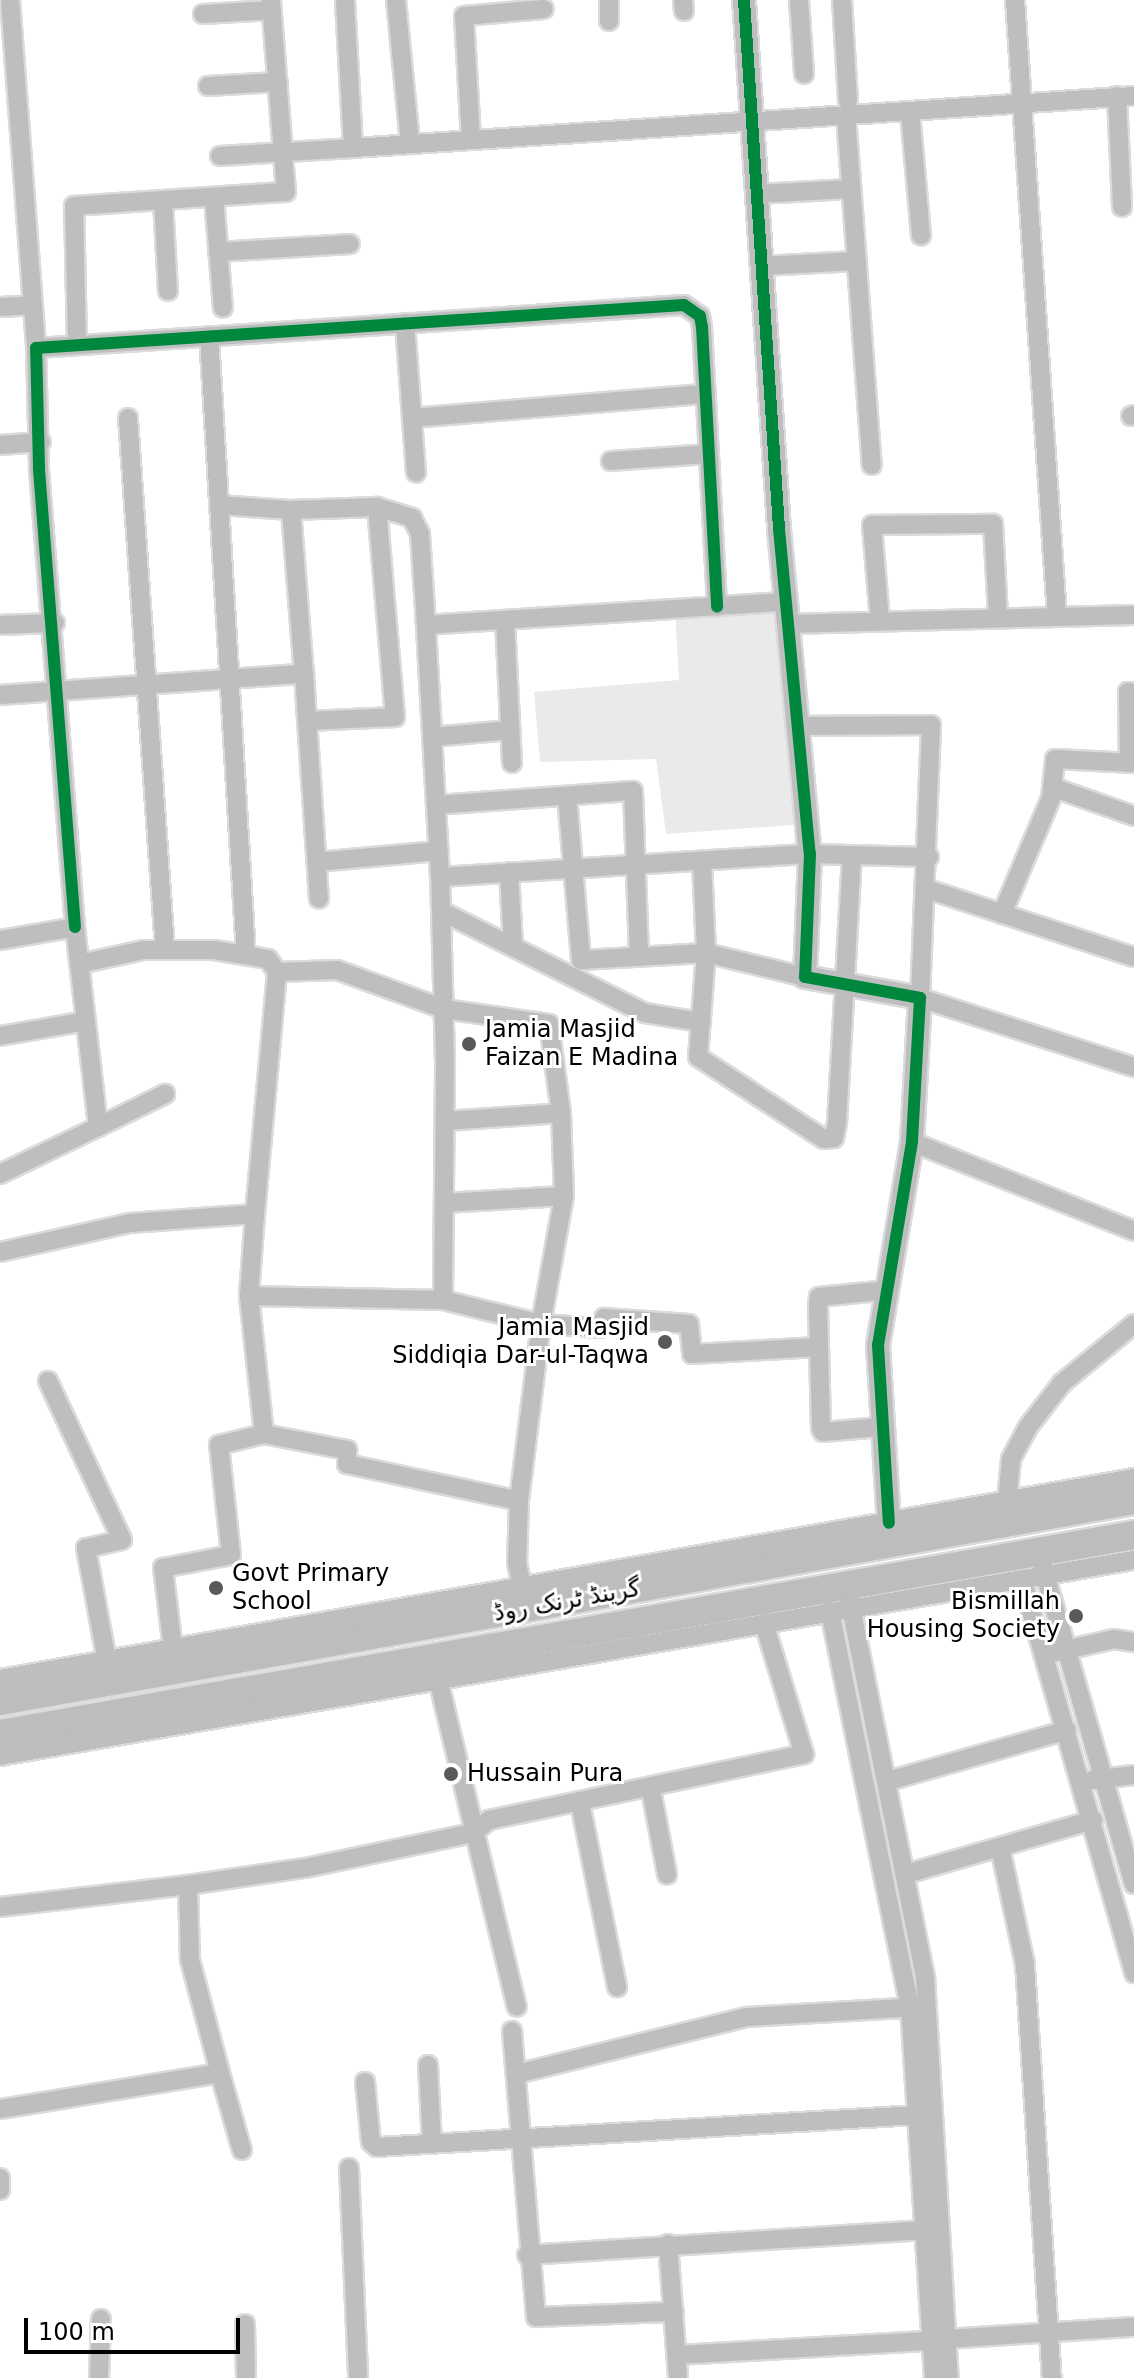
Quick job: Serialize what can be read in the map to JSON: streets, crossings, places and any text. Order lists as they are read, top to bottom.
{
  "streets": {
    "highway": ["گرینڈ ٹرنک روڈ"]
  },
  "places": [
    "Jamia Masjid Faizan E Madina",
    "Jamia Masjid Siddiqia Dar-ul-Taqwa",
    "Govt Primary School",
    "Bismillah Housing Society",
    "Hussain Pura"
  ],
  "scale_bar": "100 m"
}
